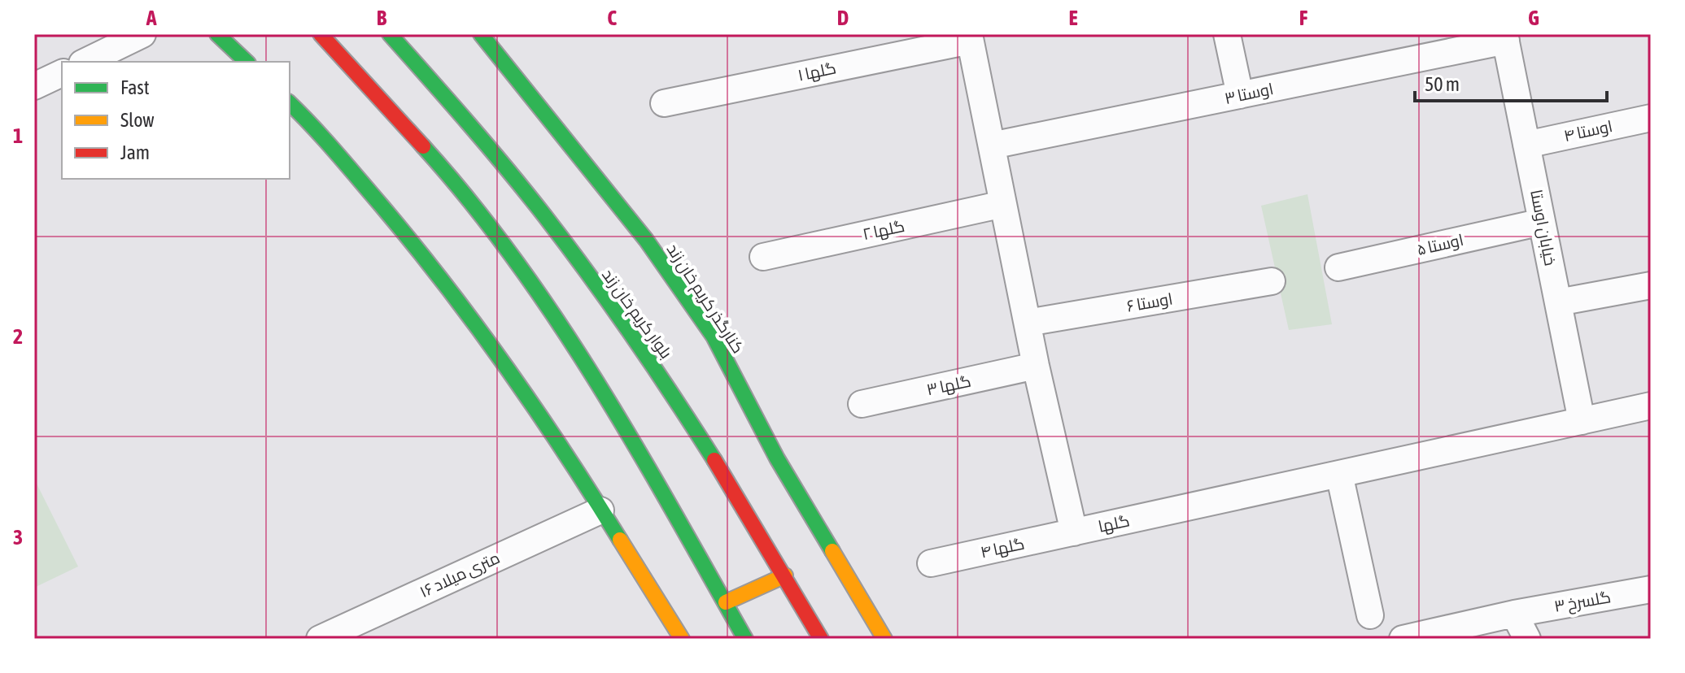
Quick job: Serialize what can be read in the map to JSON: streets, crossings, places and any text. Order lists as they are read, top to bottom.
{
  "streets": {
    "main road": ["کنارگذر کریم خان زند", "بلوار کریم خان زند"],
    "street": [
      "گلها ۱",
      "اوستا ۳",
      "اوستا ۴",
      "خیابان اوستا",
      "گلها ۲",
      "اوستا ۵",
      "اوستا ۶",
      "گلها ۳",
      "گلها",
      "گلها ۴",
      "۱۶ متری میلاد",
      "گلسرخ ۳"
    ]
  },
  "crossings": [
    ["اوستا ۳", "خیابان اوستا"],
    ["اوستا ۴", "خیابان اوستا"],
    ["خیابان اوستا", "اوستا ۵"],
    ["خیابان اوستا", "گلها"],
    ["گلها", "گلها ۴"]
  ],
  "legend": ["Fast", "Slow", "Jam"],
  "scale_bar": "50 m",
  "grid": {
    "columns": [
      "A",
      "B",
      "C",
      "D",
      "E",
      "F",
      "G"
    ],
    "rows": ["1", "2", "3"]
  }
}
